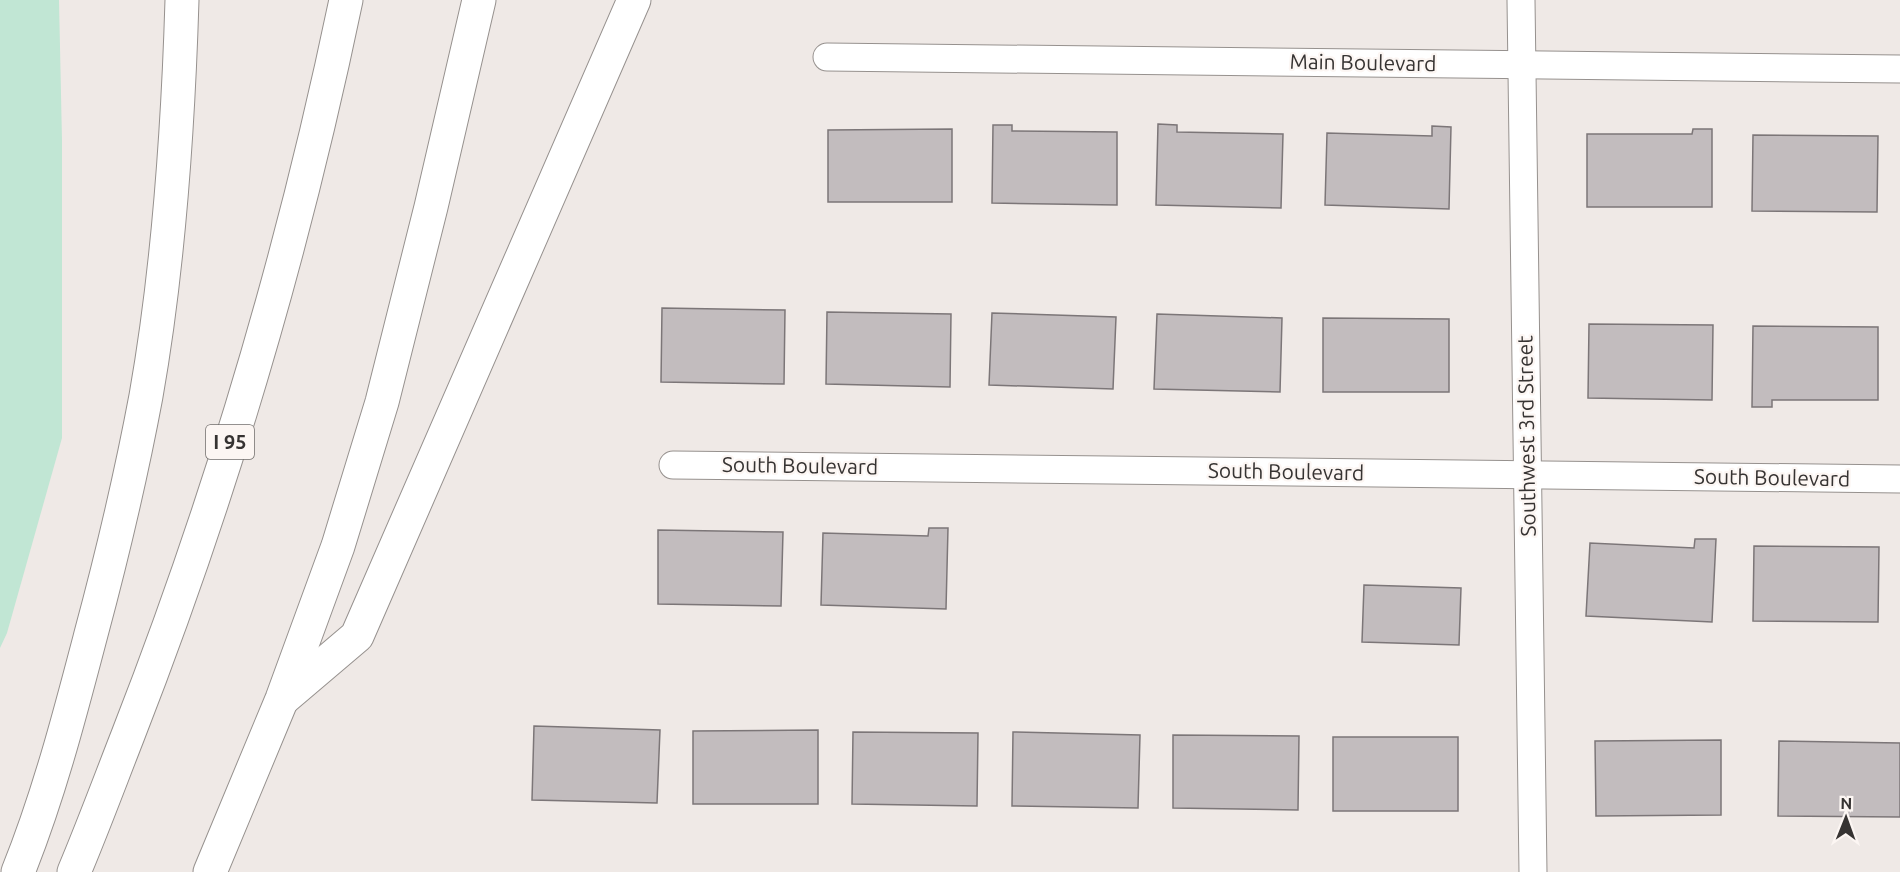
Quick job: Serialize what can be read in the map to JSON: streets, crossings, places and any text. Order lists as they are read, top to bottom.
{
  "streets": {
    "highway": ["I 95"],
    "street": ["Main Boulevard", "Southwest 3rd Street", "South Boulevard"]
  },
  "crossings": [
    ["Main Boulevard", "Southwest 3rd Street"],
    ["Southwest 3rd Street", "South Boulevard"]
  ],
  "north": "top"
}
